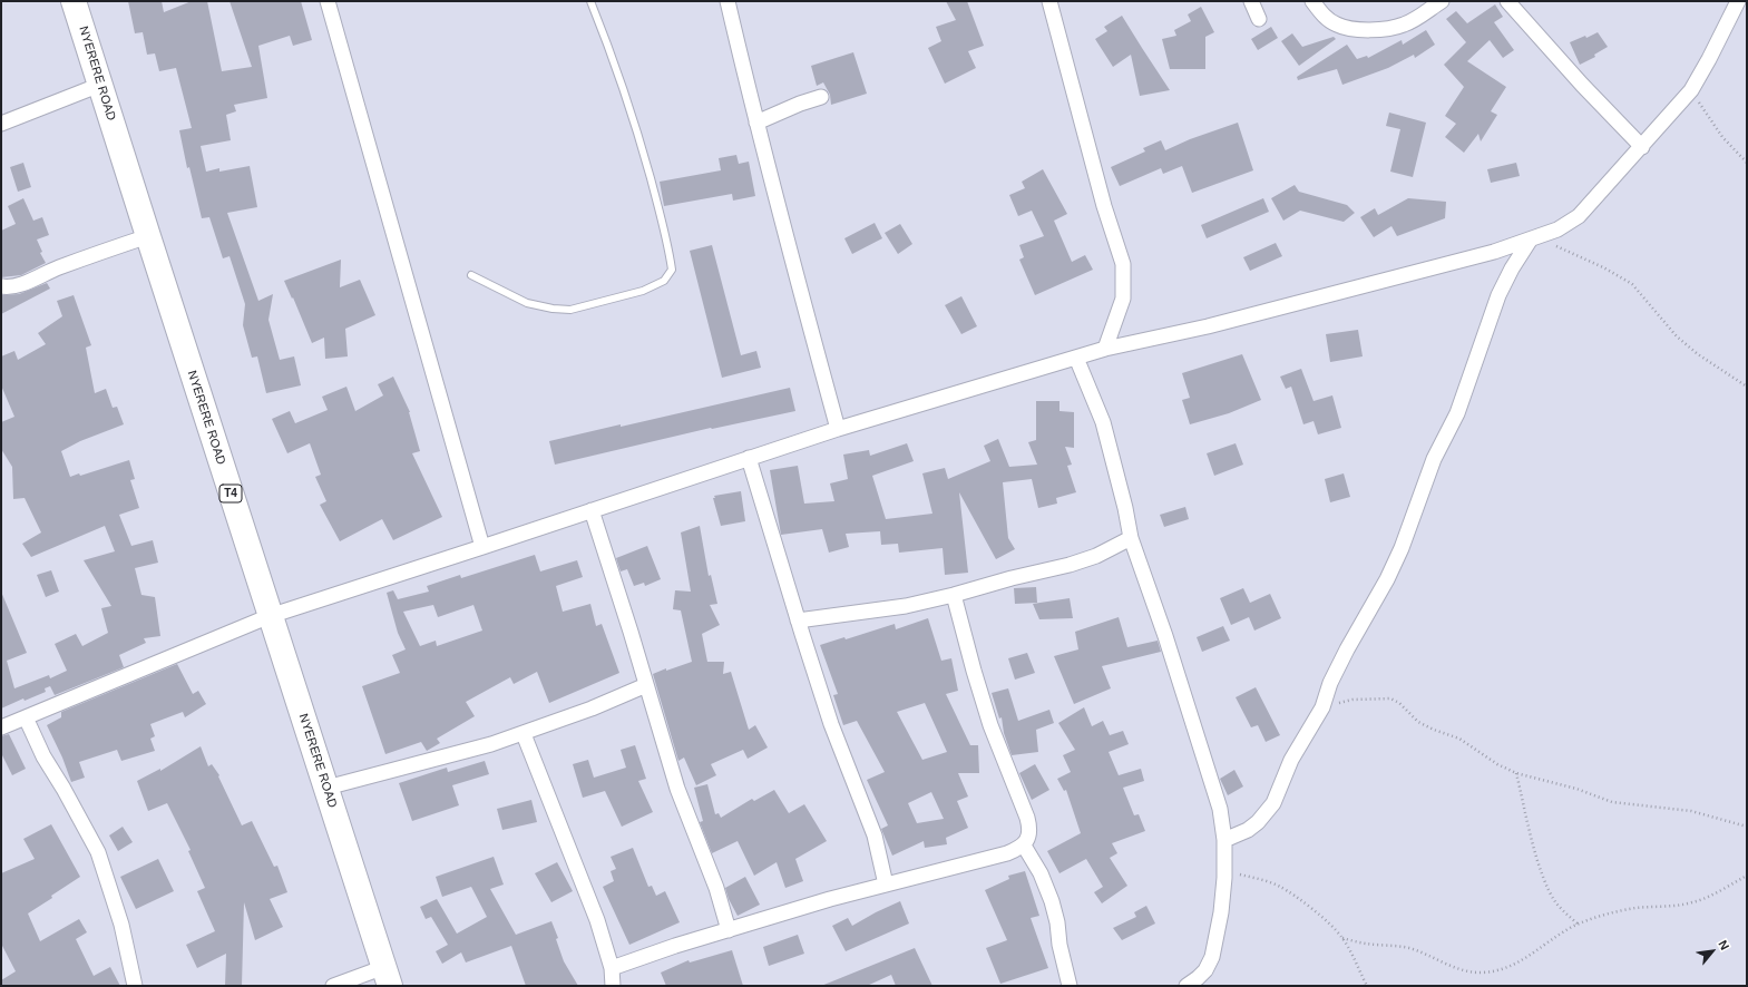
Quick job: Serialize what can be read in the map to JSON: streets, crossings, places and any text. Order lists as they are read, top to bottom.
{
  "streets": {
    "highway": ["NYERERE ROAD", "T4"]
  },
  "north": "top right"
}
